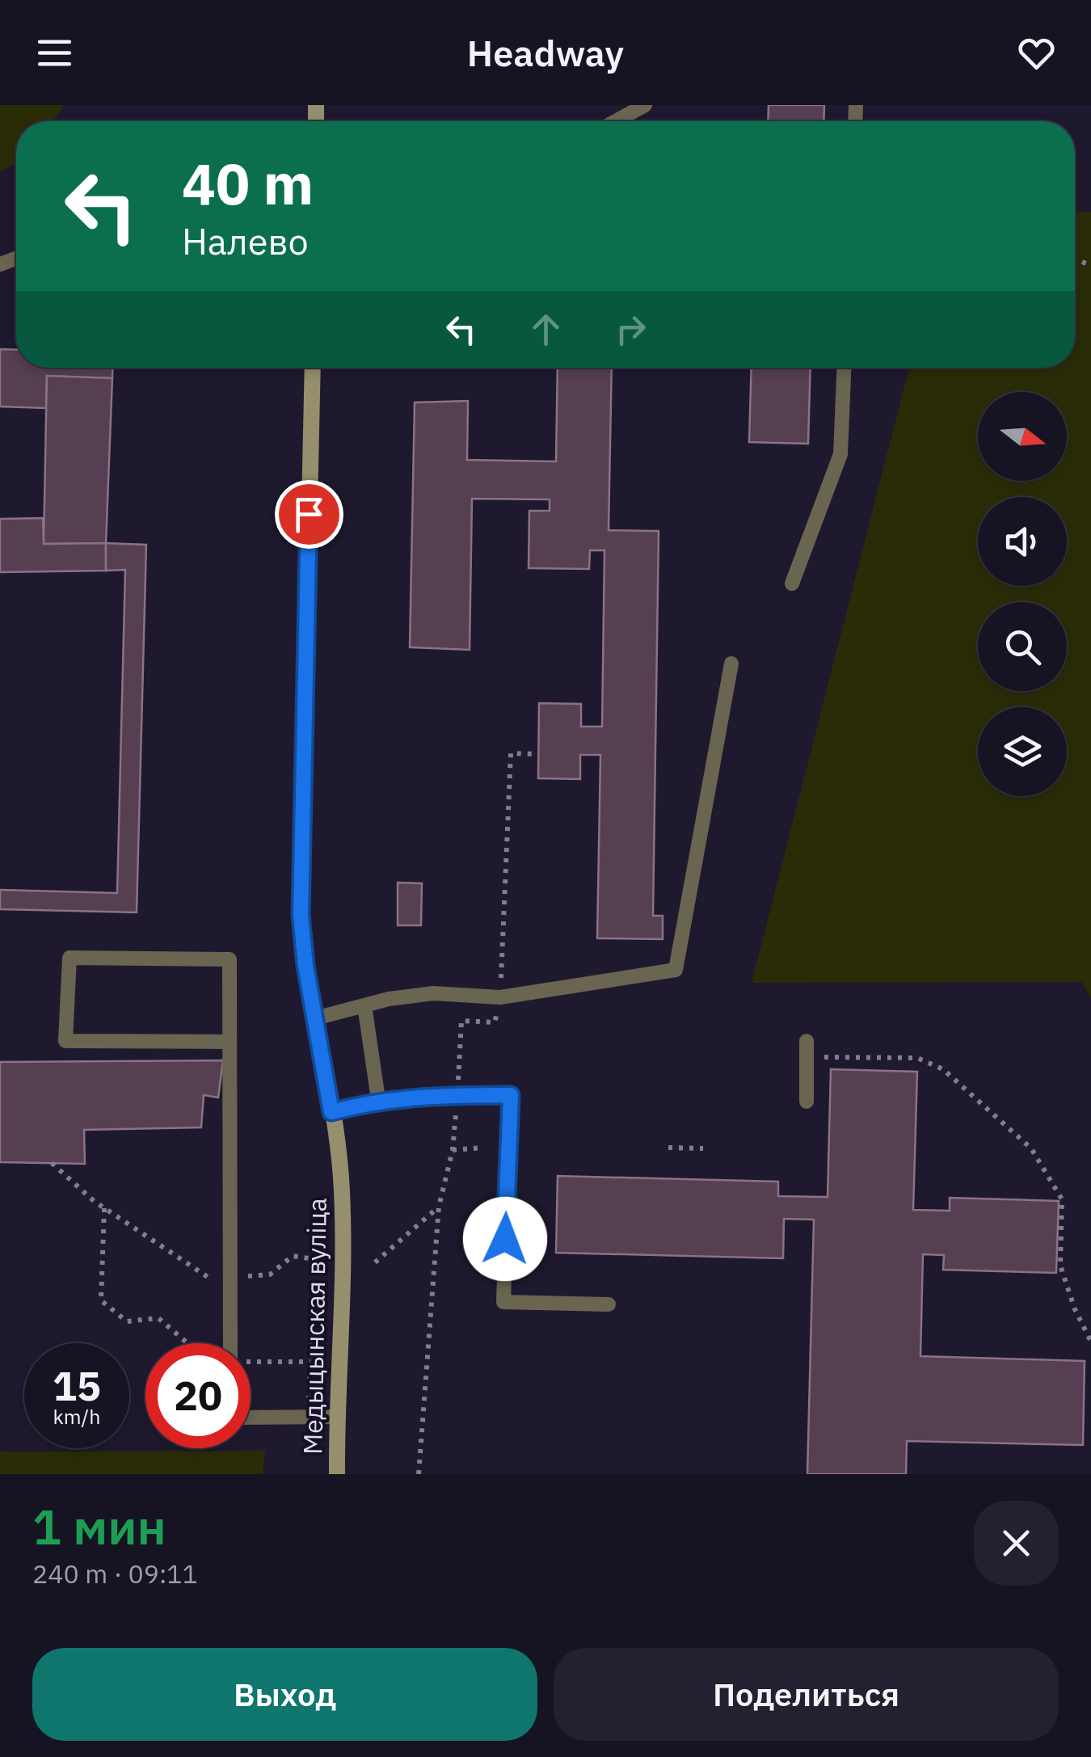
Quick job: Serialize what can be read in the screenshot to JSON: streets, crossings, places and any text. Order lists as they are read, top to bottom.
{
  "streets": {
    "street": ["Медыцынская вуліца"]
  },
  "north": "right",
  "page": {
    "header": "Headway",
    "turn": ["40 m", "Налево"],
    "speed": "15 km/h",
    "limit": "20",
    "heading": ["1 мин", "240 m · 09:11"],
    "buttons": ["Выход", "Поделиться"]
  }
}
